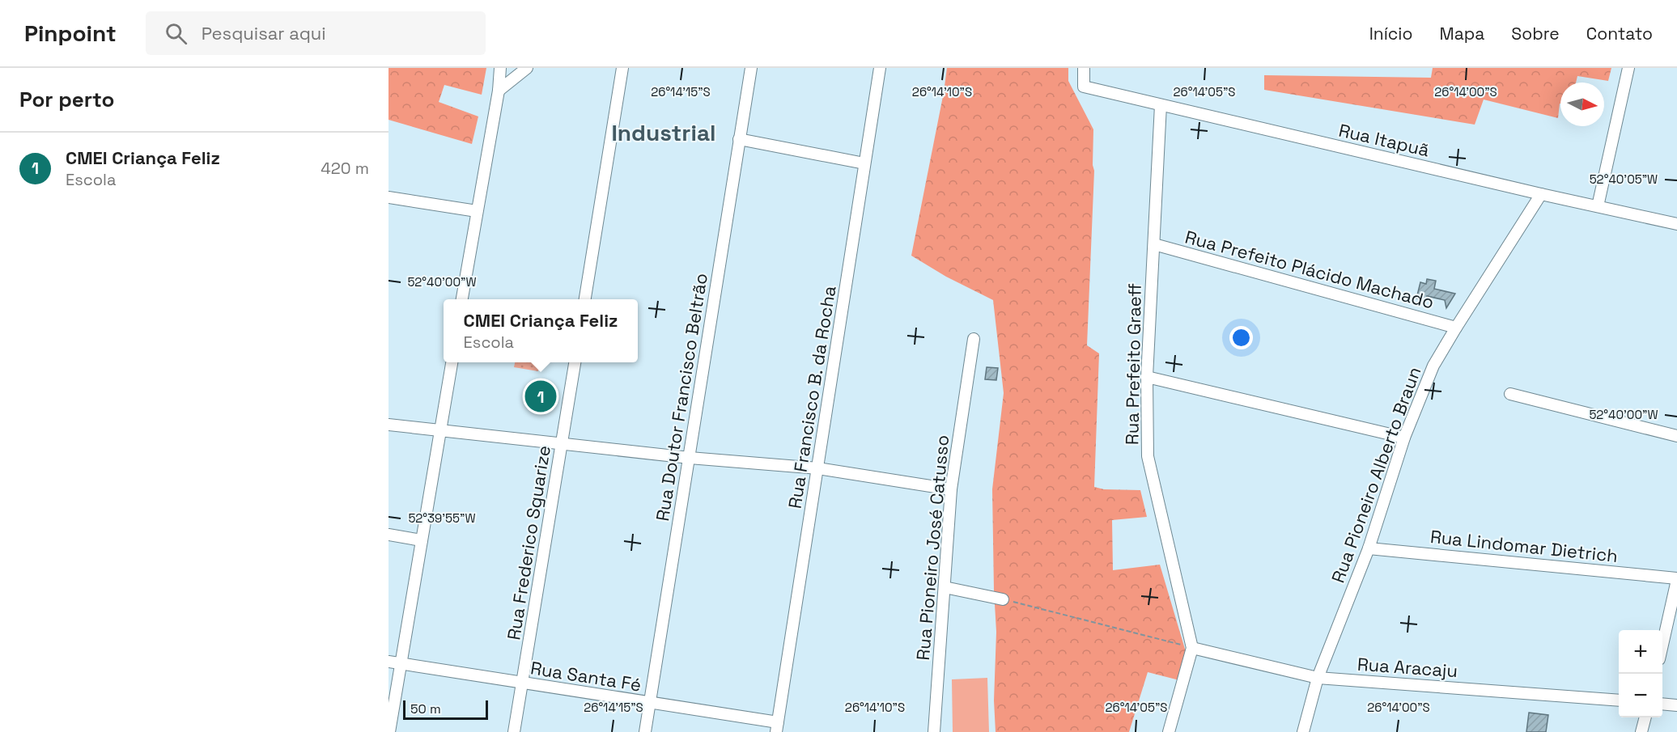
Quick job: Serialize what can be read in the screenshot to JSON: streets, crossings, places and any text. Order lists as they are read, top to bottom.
{
  "streets": {
    "street": [
      "Rua Itapuã",
      "Rua Prefeito Plácido Machado",
      "Rua Prefeito Graeff",
      "Rua Doutor Francisco Beltrão",
      "Rua Francisco B. da Rocha",
      "Rua Pioneiro Alberto Braun",
      "Rua Frederico Sguarize",
      "Rua Lindomar Dietrich",
      "Rua Pioneiro José Catusso",
      "Rua Aracaju",
      "Rua Santa Fé"
    ]
  },
  "crossings": [
    ["Rua Itapuã", "Rua Prefeito Graeff"],
    ["Rua Itapuã", "Rua Pioneiro Alberto Braun"],
    ["Rua Prefeito Plácido Machado", "Rua Prefeito Graeff"],
    ["Rua Prefeito Plácido Machado", "Rua Pioneiro Alberto Braun"],
    ["Rua Prefeito Graeff", "Rua Aracaju"],
    ["Rua Doutor Francisco Beltrão", "Rua Santa Fé"],
    ["Rua Francisco B. da Rocha", "Rua Santa Fé"],
    ["Rua Pioneiro Alberto Braun", "Rua Lindomar Dietrich"],
    ["Rua Pioneiro Alberto Braun", "Rua Aracaju"],
    ["Rua Frederico Sguarize", "Rua Santa Fé"]
  ],
  "districts": ["Industrial"],
  "scale_bar": "50 m",
  "north": "right",
  "page": {
    "header": "Pinpoint",
    "search": "Pesquisar aqui",
    "nav": [
      "Início",
      "Mapa",
      "Sobre",
      "Contato"
    ],
    "heading": "Por perto",
    "list": [
      {
        "mark": "1",
        "name": "CMEI Criança Feliz",
        "note": "Escola",
        "value": "420 m"
      }
    ],
    "popup": ["CMEI Criança Feliz", "Escola"],
    "pins": "1",
    "map_buttons": ["+", "−"],
    "scale": "50 m"
  },
  "coordinates": [
    "26°14'15\"S",
    "26°14'10\"S",
    "26°14'05\"S",
    "26°14'00\"S",
    "52°40'05\"W",
    "52°40'00\"W",
    "52°39'55\"W"
  ]
}
